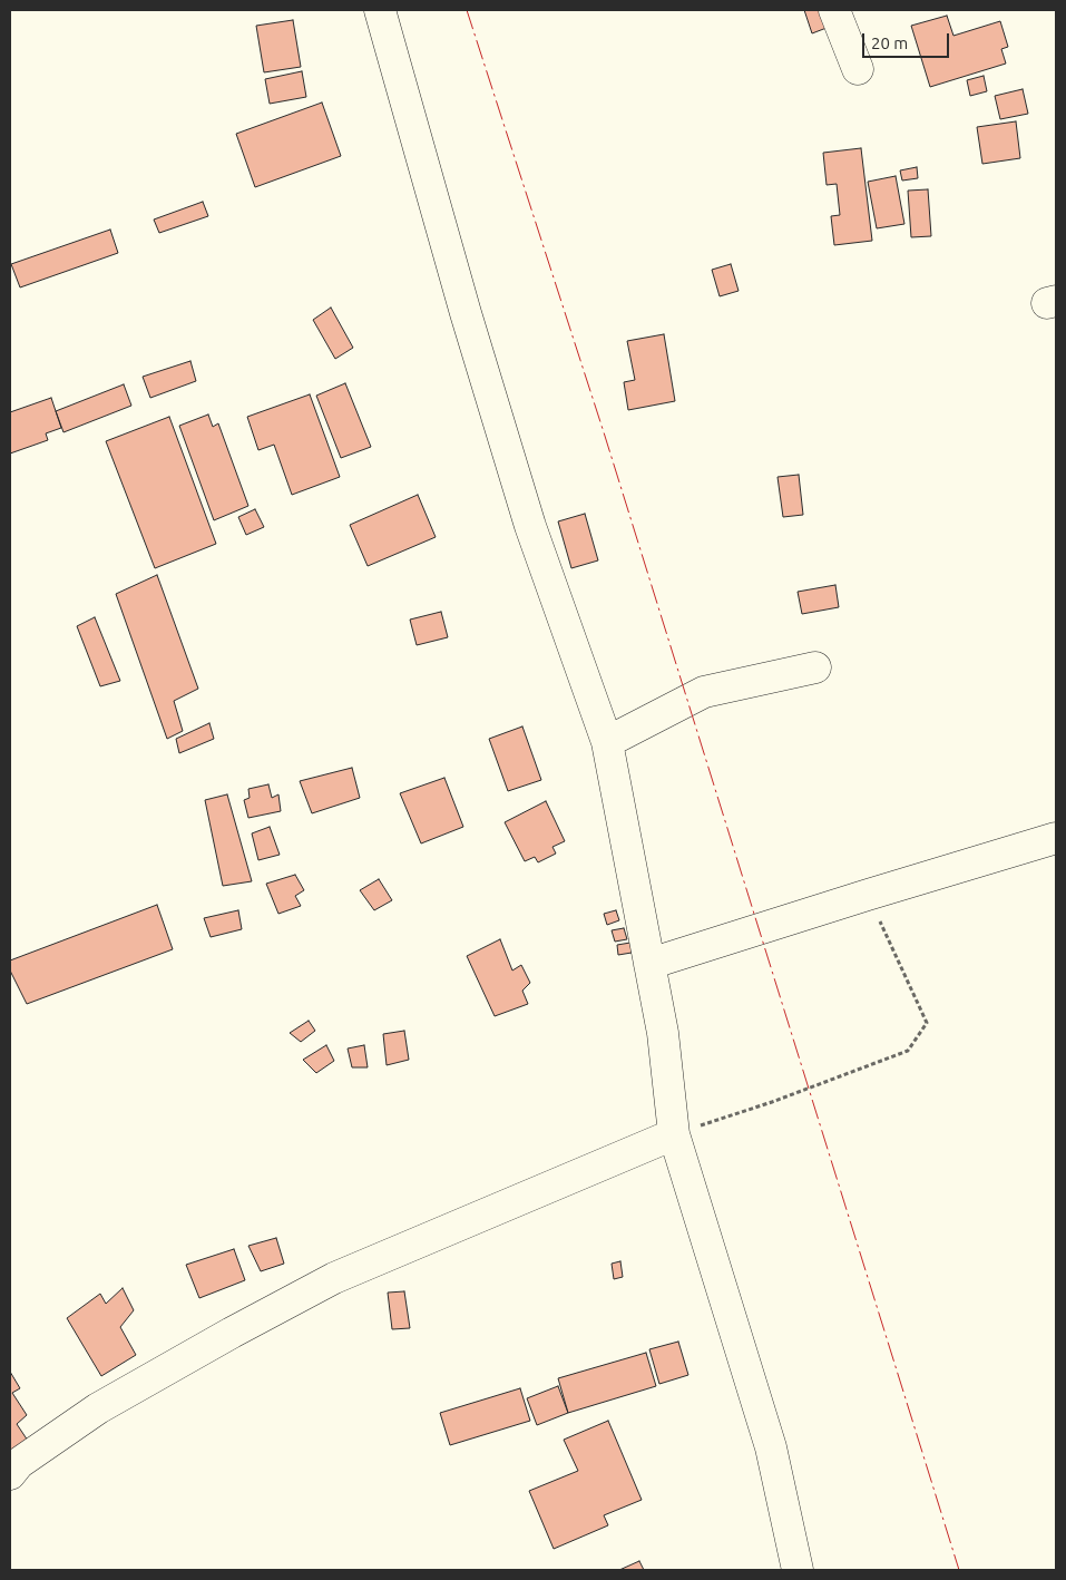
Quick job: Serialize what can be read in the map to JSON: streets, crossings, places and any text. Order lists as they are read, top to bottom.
{
  "scale_bar": "20 m"
}
